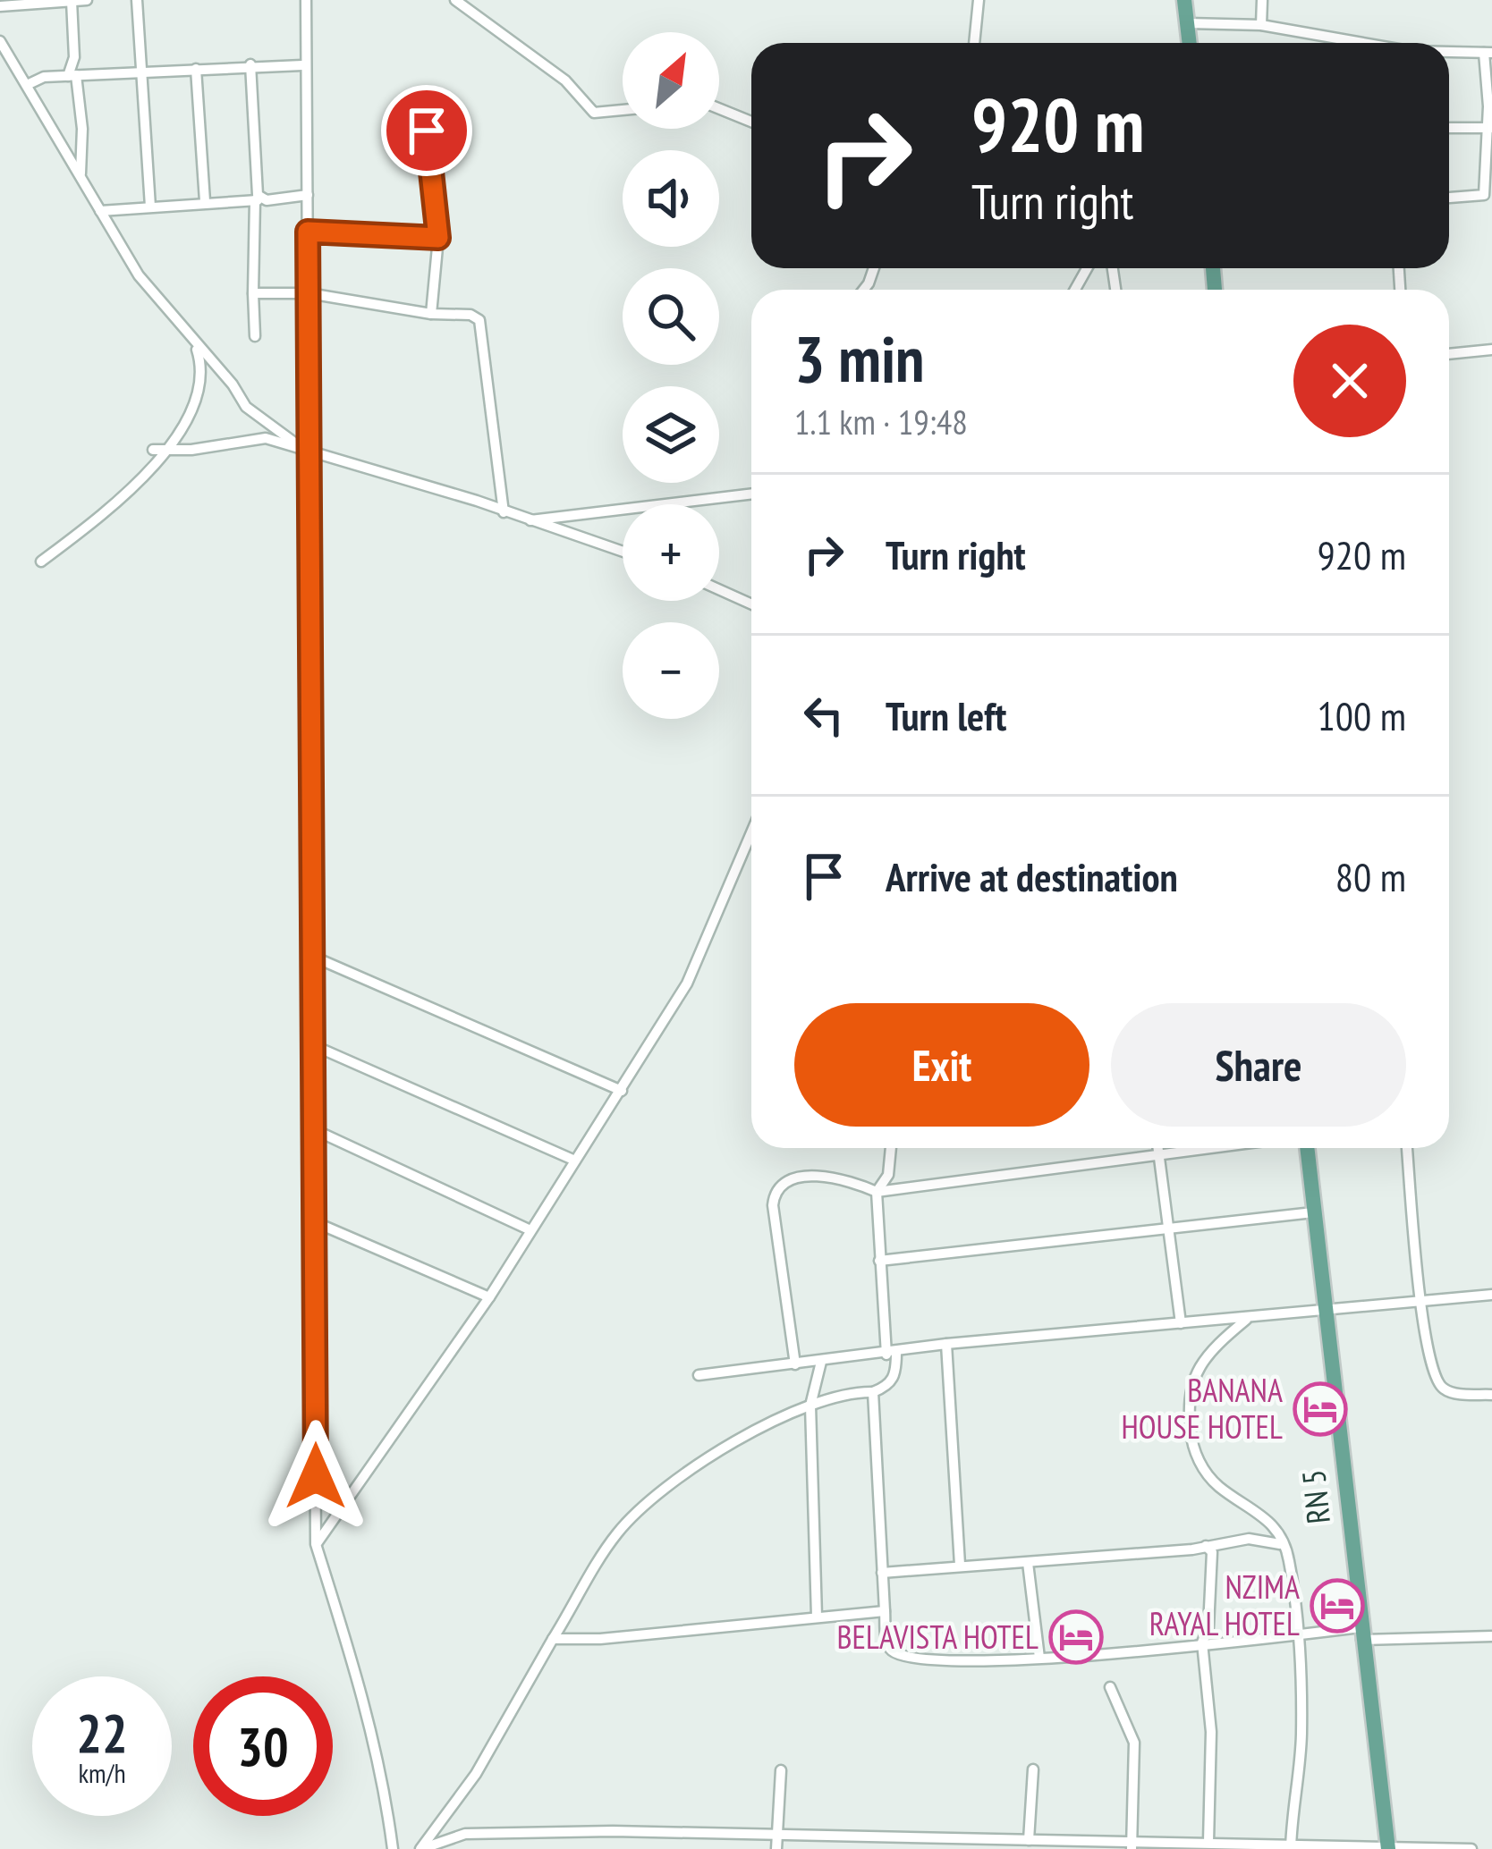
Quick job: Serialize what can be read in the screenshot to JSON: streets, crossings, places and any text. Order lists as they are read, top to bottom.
{
  "streets": {
    "main road": ["RN 5"]
  },
  "places": {
    "hotel": ["BANANA HOUSE HOTEL", "NZIMA RAYAL HOTEL", "BELAVISTA HOTEL"]
  },
  "north": "top right",
  "page": {
    "map_buttons": ["+", "−"],
    "turn": ["920 m", "Turn right"],
    "heading": ["3 min", "1.1 km · 19:48"],
    "list": [
      {
        "name": "Turn right",
        "value": "920 m"
      },
      {
        "name": "Turn left",
        "value": "100 m"
      },
      {
        "name": "Arrive at destination",
        "value": "80 m"
      }
    ],
    "buttons": ["Exit", "Share"],
    "speed": "22 km/h",
    "limit": "30"
  }
}
